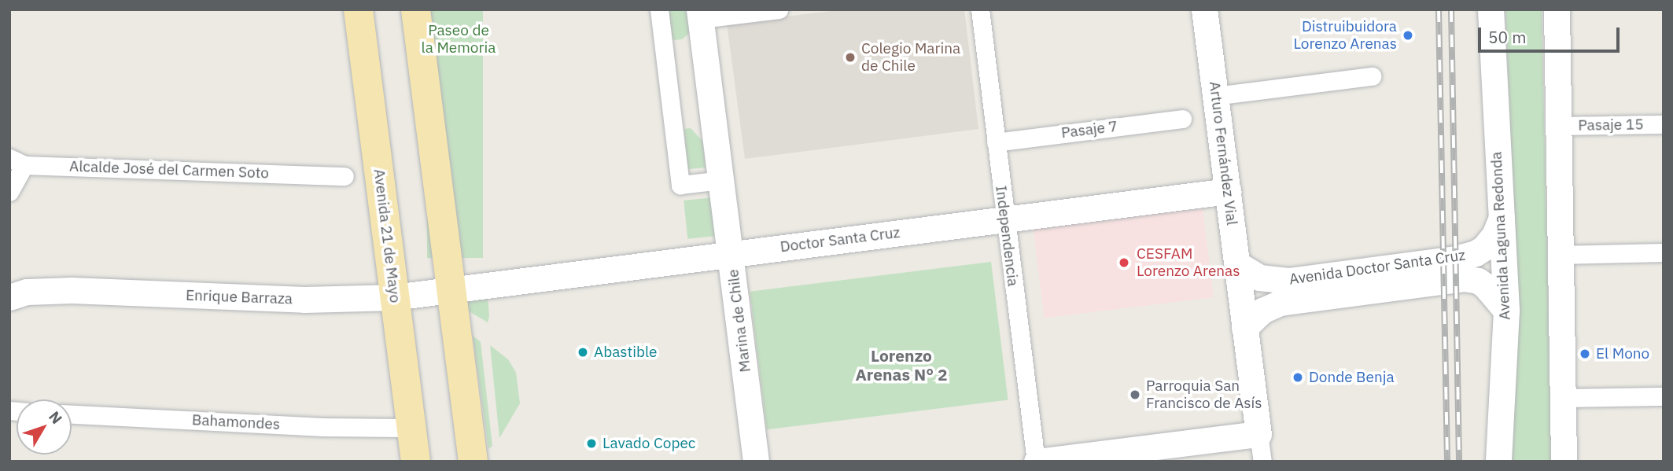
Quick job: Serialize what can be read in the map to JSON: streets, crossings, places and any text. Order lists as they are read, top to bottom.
{
  "streets": {
    "main road": ["Avenida 21 de Mayo"],
    "street": [
      "Pasaje 15",
      "Pasaje 7",
      "Arturo Fernández Vial",
      "Alcalde José del Carmen Soto",
      "Independencia",
      "Avenida Laguna Redonda",
      "Doctor Santa Cruz",
      "Avenida Doctor Santa Cruz",
      "Enrique Barraza",
      "Marina de Chile",
      "Bahamondes"
    ]
  },
  "crossings": [
    ["Pasaje 7", "Independencia"],
    ["Arturo Fernández Vial", "Doctor Santa Cruz"],
    ["Arturo Fernández Vial", "Avenida Doctor Santa Cruz"],
    ["Avenida 21 de Mayo", "Enrique Barraza"],
    ["Avenida 21 de Mayo", "Bahamondes"],
    ["Independencia", "Doctor Santa Cruz"],
    ["Avenida Laguna Redonda", "Avenida Doctor Santa Cruz"],
    ["Doctor Santa Cruz", "Enrique Barraza"],
    ["Doctor Santa Cruz", "Marina de Chile"]
  ],
  "districts": ["Lorenzo Arenas N° 2"],
  "parks": ["Paseo de la Memoria"],
  "places": [
    "Distruibuidora Lorenzo Arenas",
    "Colegio Marina de Chile",
    "CESFAM Lorenzo Arenas",
    "Abastible",
    "El Mono",
    "Donde Benja",
    "Parroquia San Francisco de Asís",
    "Lavado Copec"
  ],
  "scale_bar": "50 m",
  "north": "top right"
}
